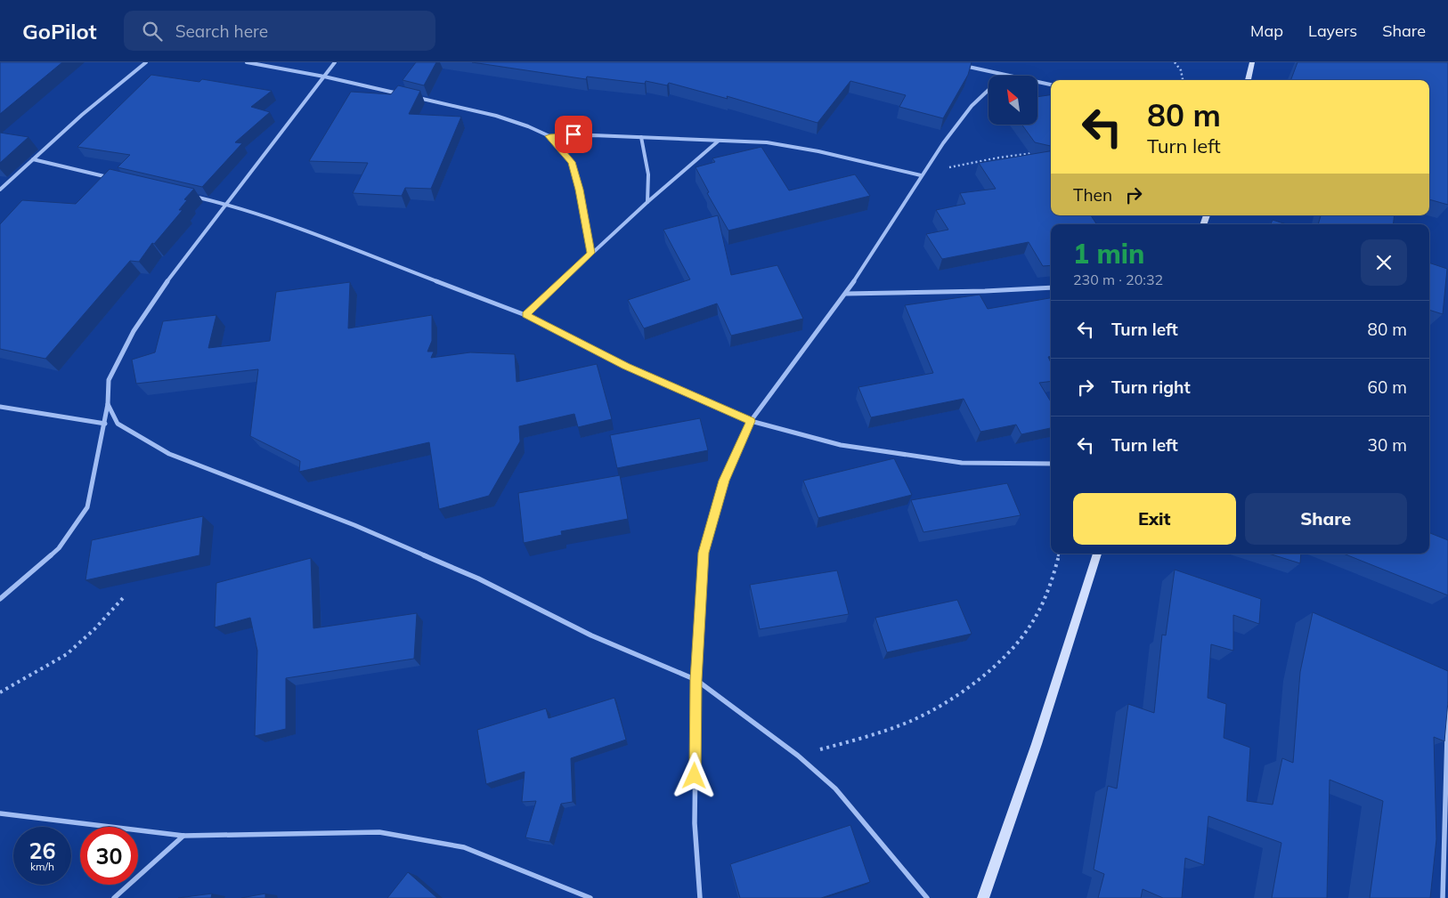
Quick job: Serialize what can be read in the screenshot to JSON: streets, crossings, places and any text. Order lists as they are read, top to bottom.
{
  "north": "top left",
  "page": {
    "header": "GoPilot",
    "search": "Search here",
    "nav": ["Map", "Layers", "Share"],
    "turn": ["80 m", "Turn left"],
    "then": "Then",
    "heading": ["1 min", "230 m · 20:32"],
    "list": [
      {
        "name": "Turn left",
        "value": "80 m"
      },
      {
        "name": "Turn right",
        "value": "60 m"
      },
      {
        "name": "Turn left",
        "value": "30 m"
      }
    ],
    "buttons": ["Exit", "Share"],
    "speed": "26 km/h",
    "limit": "30"
  }
}
